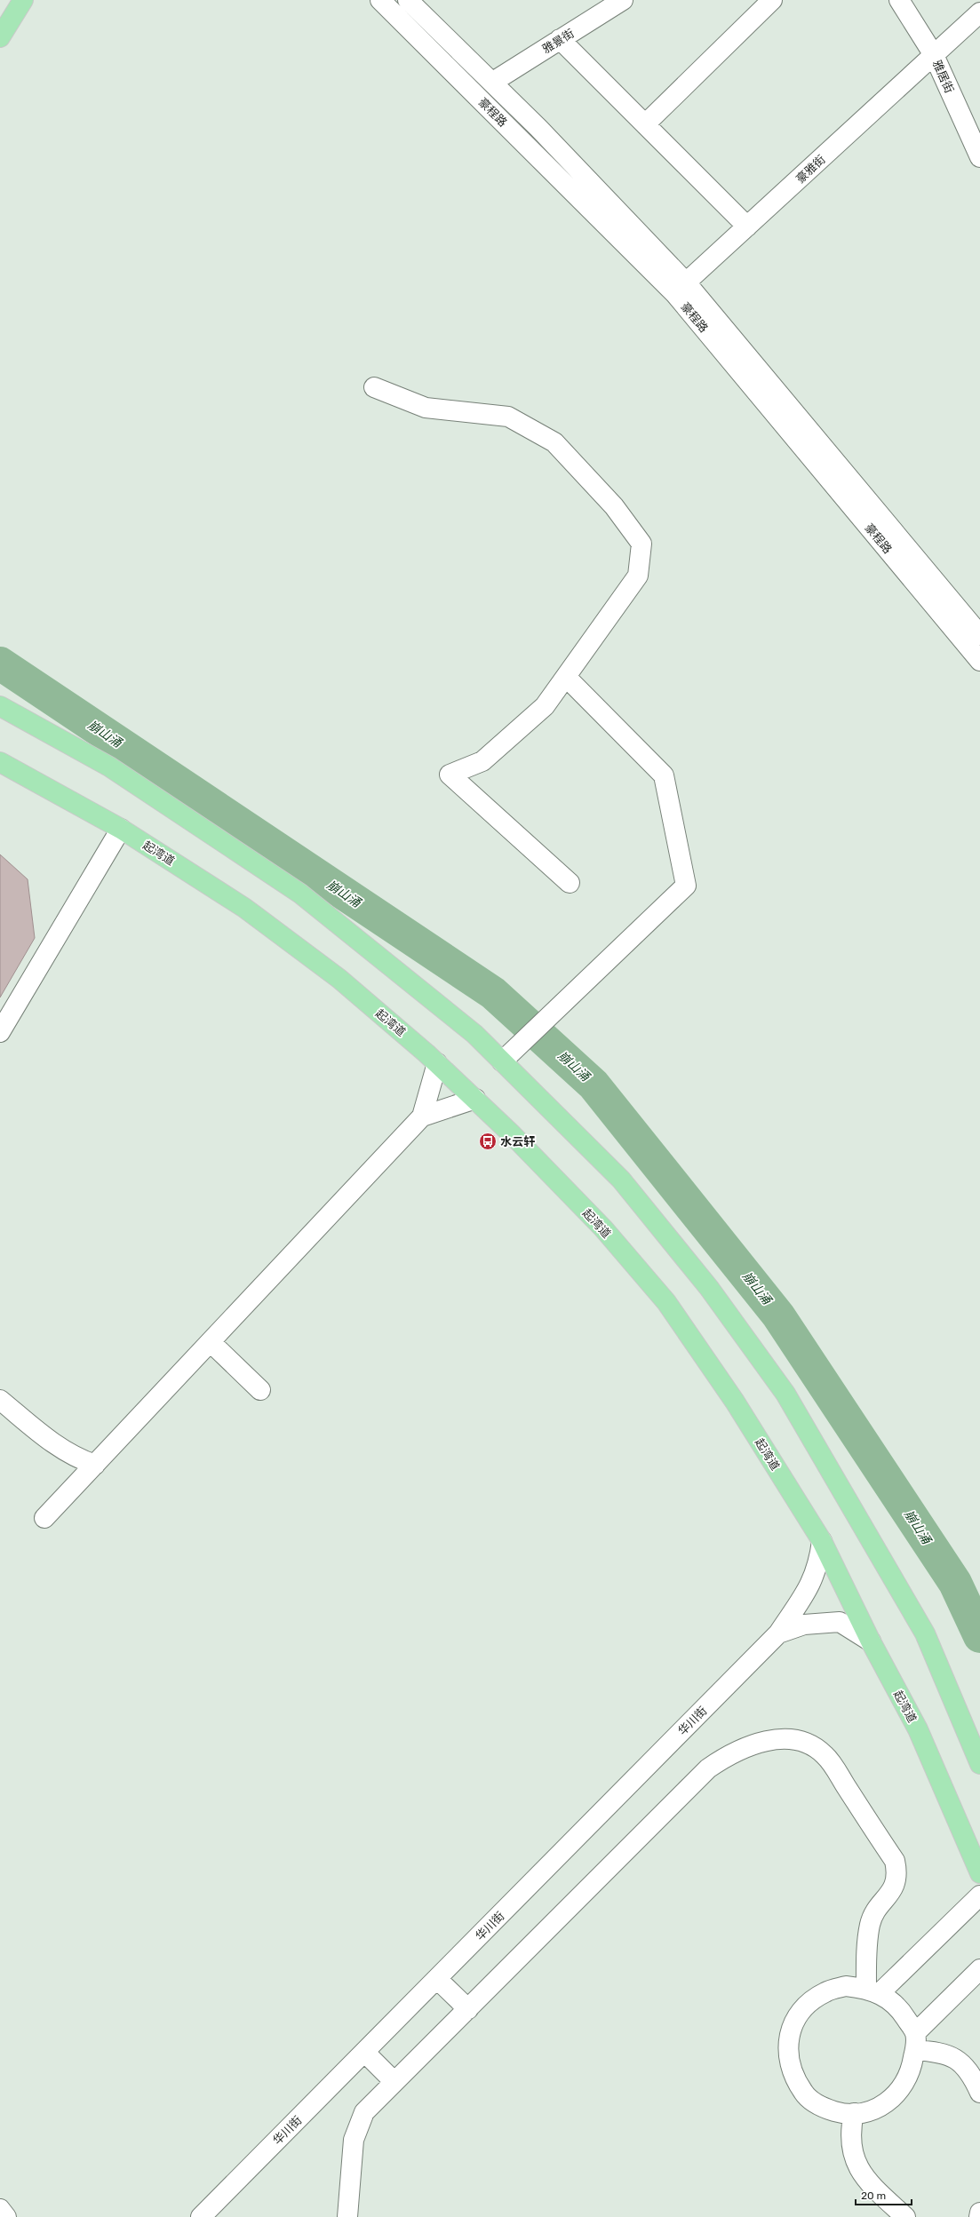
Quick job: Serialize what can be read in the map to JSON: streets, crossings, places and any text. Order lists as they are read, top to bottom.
{
  "streets": {
    "main road": ["起湾道"],
    "street": [
      "雅景街",
      "雅居街",
      "豪程路",
      "豪雅街",
      "华川街"
    ]
  },
  "crossings": [
    ["雅景街", "豪程路"],
    ["雅居街", "豪雅街"],
    ["豪程路", "豪雅街"],
    ["起湾道", "华川街"]
  ],
  "water": ["崩山涌"],
  "places": {
    "bus stop": ["水云轩"]
  },
  "scale_bar": "20 m"
}
